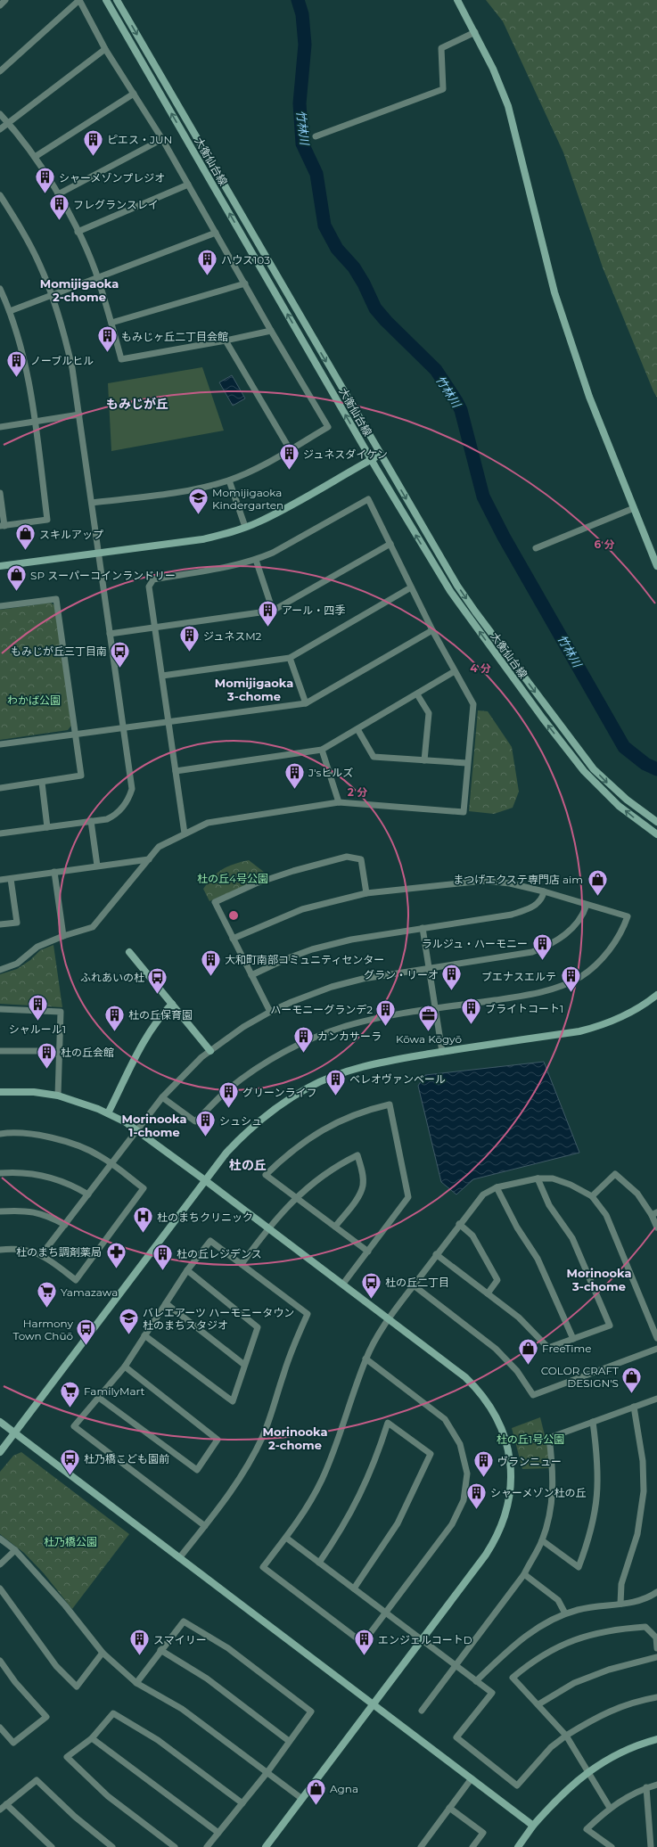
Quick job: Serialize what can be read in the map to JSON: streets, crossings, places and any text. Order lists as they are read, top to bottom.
{
  "streets": {
    "street": ["大衡仙台線"]
  },
  "districts": [
    "Momijigaoka 2-chome",
    "もみじが丘",
    "Momijigaoka 3-chome",
    "Morinooka 1-chome",
    "杜の丘",
    "Morinooka 3-chome",
    "Morinooka 2-chome"
  ],
  "water": ["竹林川"],
  "parks": [
    "わかば公園",
    "杜の丘4号公園",
    "杜の丘1号公園",
    "杜乃橋公園"
  ],
  "places": {
    "building": [
      "ピエス・JUN",
      "シャーメゾンプレジオ",
      "フレグランスレイ",
      "ハウス103",
      "もみじヶ丘二丁目会館",
      "ノーブルヒル",
      "ジュネスダイケン",
      "アール・四季",
      "ジュネスM2",
      "J'sヒルズ",
      "ラルジュ・ハーモニー",
      "大和町南部コミュニティセンター",
      "グラン・リーオ",
      "ブエナスエルテ",
      "シャルール1",
      "ブライトコート1",
      "ハーモニーグランデ2",
      "杜の丘保育園",
      "カンカサーラ",
      "杜の丘会館",
      "ベレオヴァンベール",
      "グリーンライフ",
      "シュシュ",
      "杜の丘レジデンス",
      "ヴランニュー",
      "シャーメゾン杜の丘",
      "スマイリー",
      "エンジェルコートD"
    ],
    "school or university": ["Momijigaoka Kindergarten", "バレエアーツ ハーモニータウン 杜のまちスタジオ"],
    "shop": [
      "スキルアップ",
      "SP スーパーコインランドリー",
      "まつげエクステ専門店 aim",
      "FreeTime",
      "COLOR CRAFT DESIGN'S",
      "Agna"
    ],
    "bus stop": [
      "もみじが丘三丁目南",
      "ふれあいの杜",
      "杜の丘二丁目",
      "Harmony Town Chūō",
      "杜乃橋こども園前"
    ],
    "office": ["Kōwa Kōgyō"],
    "hospital": ["杜のまちクリニック"],
    "pharmacy": ["杜のまち調剤薬局"],
    "supermarket": ["Yamazawa", "FamilyMart"]
  },
  "rings": ["6 分", "4 分", "2 分"]
}
